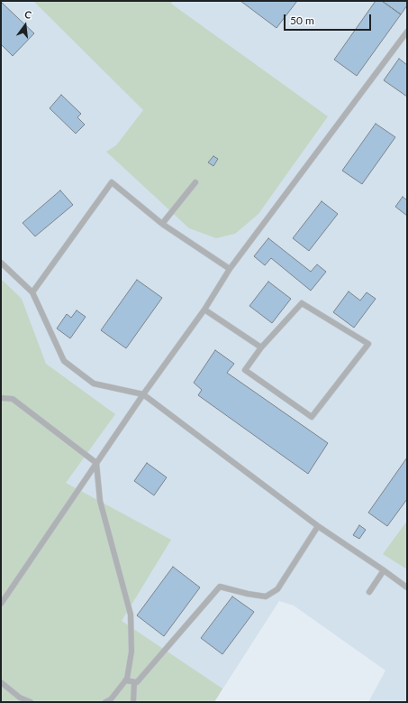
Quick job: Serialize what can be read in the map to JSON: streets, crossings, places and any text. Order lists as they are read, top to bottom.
{
  "scale_bar": "50 m",
  "north": "top"
}
